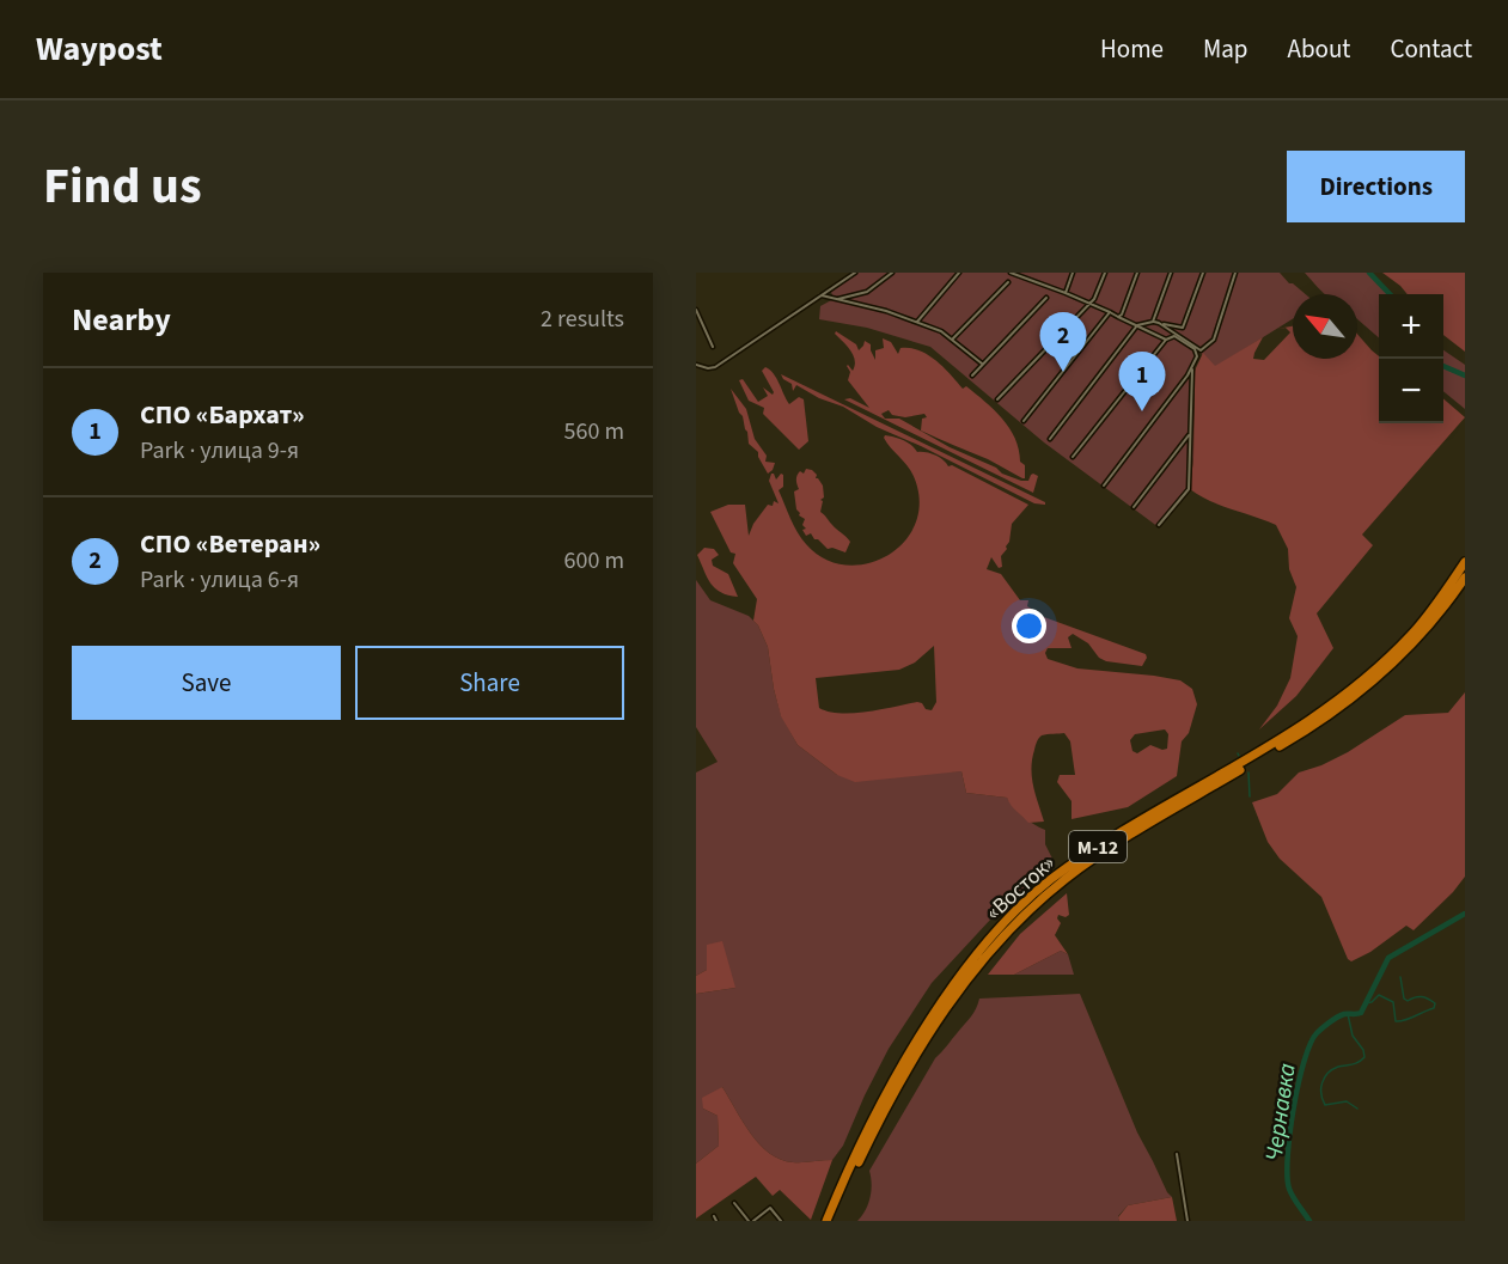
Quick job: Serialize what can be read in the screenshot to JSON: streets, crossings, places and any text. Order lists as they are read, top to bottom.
{
  "streets": {
    "highway": ["М-12", "«Восток»"]
  },
  "water": ["Чернавка"],
  "north": "top left",
  "page": {
    "header": "Waypost",
    "nav": [
      "Home",
      "Map",
      "About",
      "Contact"
    ],
    "title": "Find us",
    "buttons": [
      "Directions",
      ["Save", "Share"]
    ],
    "heading": ["Nearby", "2 results"],
    "map_buttons": ["+", "−"],
    "pins": ["2", "1"],
    "list": [
      {
        "mark": "1",
        "name": "СПО «Бархат»",
        "note": "Park · улица 9-я",
        "value": "560 m"
      },
      {
        "mark": "2",
        "name": "СПО «Ветеран»",
        "note": "Park · улица 6-я",
        "value": "600 m"
      }
    ]
  }
}
